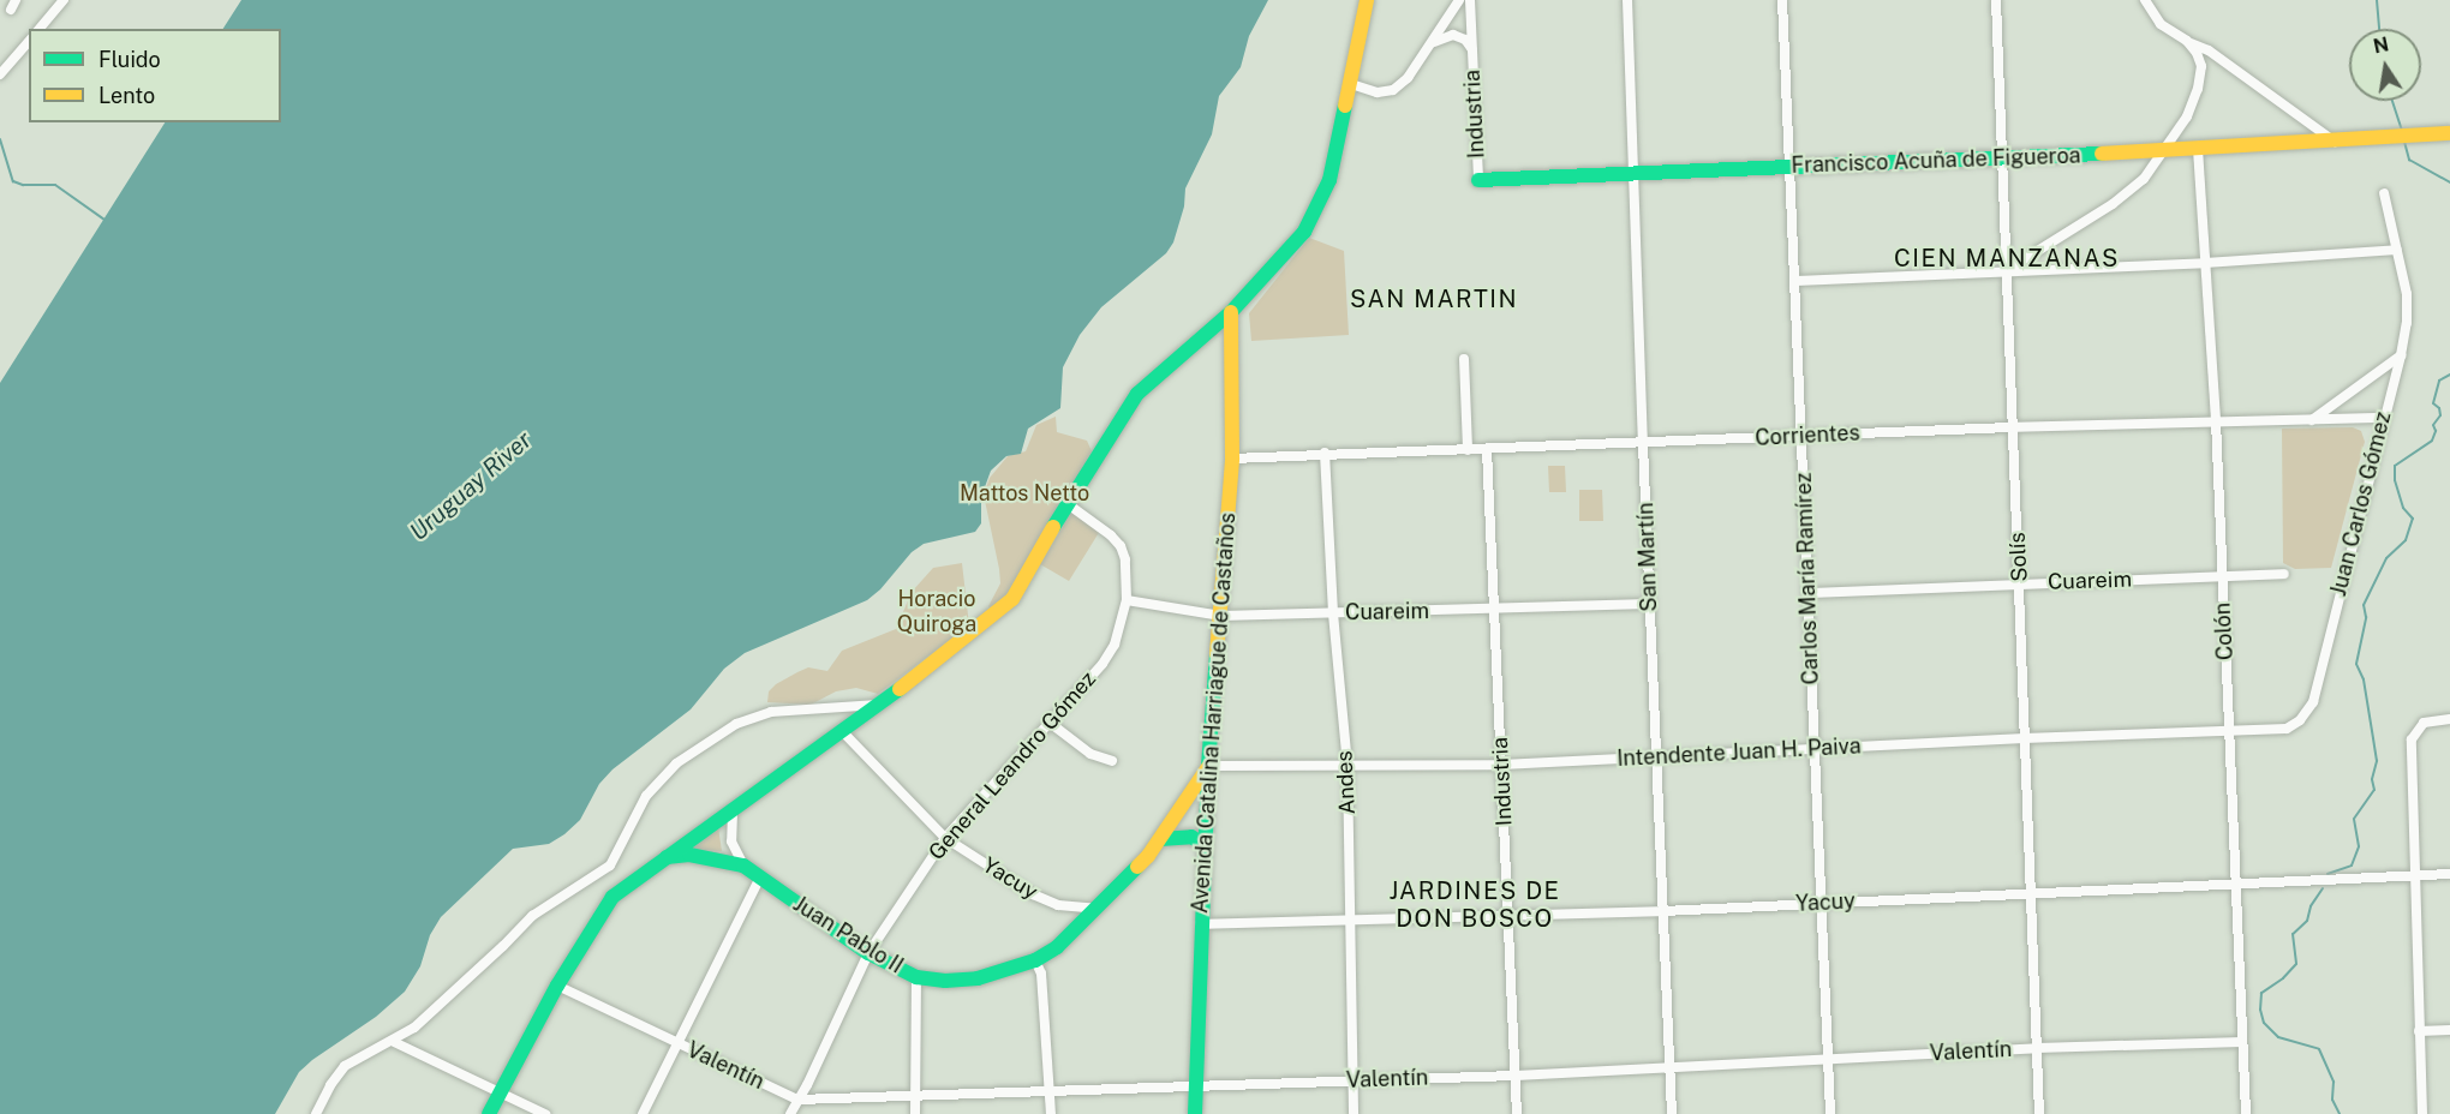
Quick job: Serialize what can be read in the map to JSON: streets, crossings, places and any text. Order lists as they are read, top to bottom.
{
  "streets": {
    "street": [
      "Industria",
      "Francisco Acuña de Figueroa",
      "Corrientes",
      "Juan Carlos Gómez",
      "San Martín",
      "Solís",
      "Carlos María Ramírez",
      "Cuareim",
      "Colón",
      "Avenida Catalina Harriague de Castaños",
      "Intendente Juan H. Paiva",
      "General Leandro Gómez",
      "Andes",
      "Yacuy",
      "Juan Pablo II",
      "Valentín"
    ]
  },
  "crossings": [
    ["Industria", "Francisco Acuña de Figueroa"],
    ["Industria", "Corrientes"],
    ["Industria", "Cuareim"],
    ["Industria", "Intendente Juan H. Paiva"],
    ["Industria", "Yacuy"],
    ["Industria", "Valentín"],
    ["Francisco Acuña de Figueroa", "San Martín"],
    ["Francisco Acuña de Figueroa", "Solís"],
    ["Francisco Acuña de Figueroa", "Carlos María Ramírez"],
    ["Francisco Acuña de Figueroa", "Colón"],
    ["Corrientes", "Juan Carlos Gómez"],
    ["Corrientes", "San Martín"],
    ["Corrientes", "Solís"],
    ["Corrientes", "Carlos María Ramírez"],
    ["Corrientes", "Colón"],
    ["Corrientes", "Avenida Catalina Harriague de Castaños"],
    ["Corrientes", "Andes"],
    ["Juan Carlos Gómez", "Intendente Juan H. Paiva"],
    ["San Martín", "Cuareim"],
    ["San Martín", "Intendente Juan H. Paiva"],
    ["San Martín", "Yacuy"],
    ["San Martín", "Valentín"],
    ["Solís", "Cuareim"],
    ["Solís", "Intendente Juan H. Paiva"],
    ["Solís", "Yacuy"],
    ["Solís", "Valentín"],
    ["Carlos María Ramírez", "Cuareim"],
    ["Carlos María Ramírez", "Intendente Juan H. Paiva"],
    ["Carlos María Ramírez", "Yacuy"],
    ["Carlos María Ramírez", "Valentín"],
    ["Cuareim", "Colón"],
    ["Cuareim", "Avenida Catalina Harriague de Castaños"],
    ["Cuareim", "General Leandro Gómez"],
    ["Cuareim", "Andes"],
    ["Colón", "Intendente Juan H. Paiva"],
    ["Colón", "Yacuy"],
    ["Colón", "Valentín"],
    ["Avenida Catalina Harriague de Castaños", "Intendente Juan H. Paiva"],
    ["Avenida Catalina Harriague de Castaños", "Yacuy"],
    ["Avenida Catalina Harriague de Castaños", "Juan Pablo II"],
    ["Avenida Catalina Harriague de Castaños", "Valentín"],
    ["Intendente Juan H. Paiva", "Andes"],
    ["Intendente Juan H. Paiva", "Juan Pablo II"],
    ["General Leandro Gómez", "Yacuy"],
    ["General Leandro Gómez", "Juan Pablo II"],
    ["General Leandro Gómez", "Valentín"],
    ["Andes", "Yacuy"],
    ["Andes", "Valentín"],
    ["Yacuy", "Juan Pablo II"]
  ],
  "districts": ["CIEN MANZANAS", "SAN MARTIN", "JARDINES DE DON BOSCO"],
  "water": ["Uruguay River"],
  "parks": ["Mattos Netto", "Horacio Quiroga"],
  "legend": ["Fluido", "Lento"],
  "north": "top"
}
